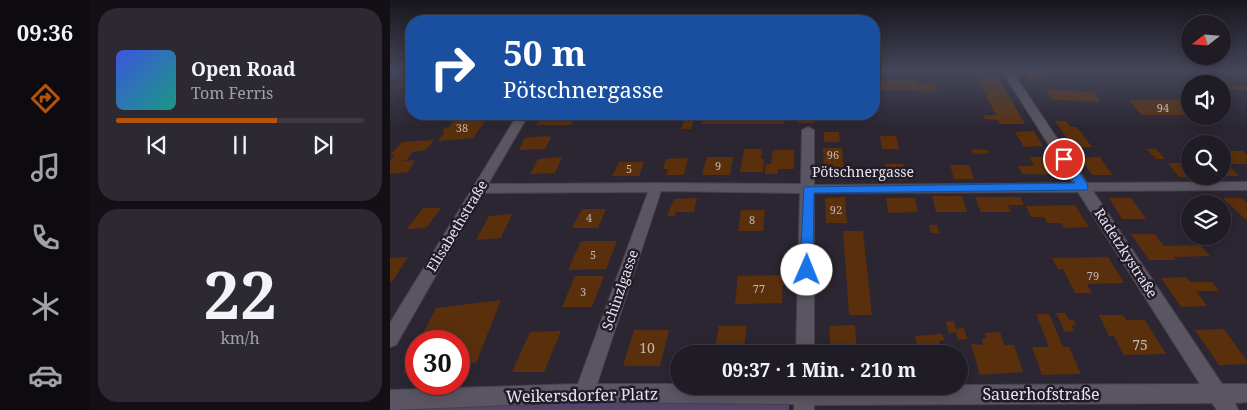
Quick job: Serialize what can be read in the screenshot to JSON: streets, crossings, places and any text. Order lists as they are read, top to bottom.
{
  "streets": {
    "street": [
      "Pötschnergasse",
      "Elisabethstraße",
      "Radetzkystraße",
      "Schinzlgasse",
      "Sauerhofstraße",
      "Weikersdorfer Platz"
    ]
  },
  "crossings": [
    ["Pötschnergasse", "Elisabethstraße"],
    ["Pötschnergasse", "Radetzkystraße"],
    ["Pötschnergasse", "Schinzlgasse"],
    ["Radetzkystraße", "Sauerhofstraße"],
    ["Schinzlgasse", "Weikersdorfer Platz"],
    ["Sauerhofstraße", "Weikersdorfer Platz"]
  ],
  "house_numbers": [
    "94",
    "38",
    "96",
    "9",
    "5",
    "92",
    "4",
    "8",
    "5",
    "79",
    "77",
    "3",
    "75",
    "10"
  ],
  "north": "left",
  "page": {
    "tabs": "09:36",
    "turn": ["50 m", "Pötschnergasse"],
    "song": ["Open Road", "Tom Ferris"],
    "tile": ["22", "km/h"],
    "limit": "30",
    "trip": "09:37 · 1 Min. · 210 m"
  }
}
